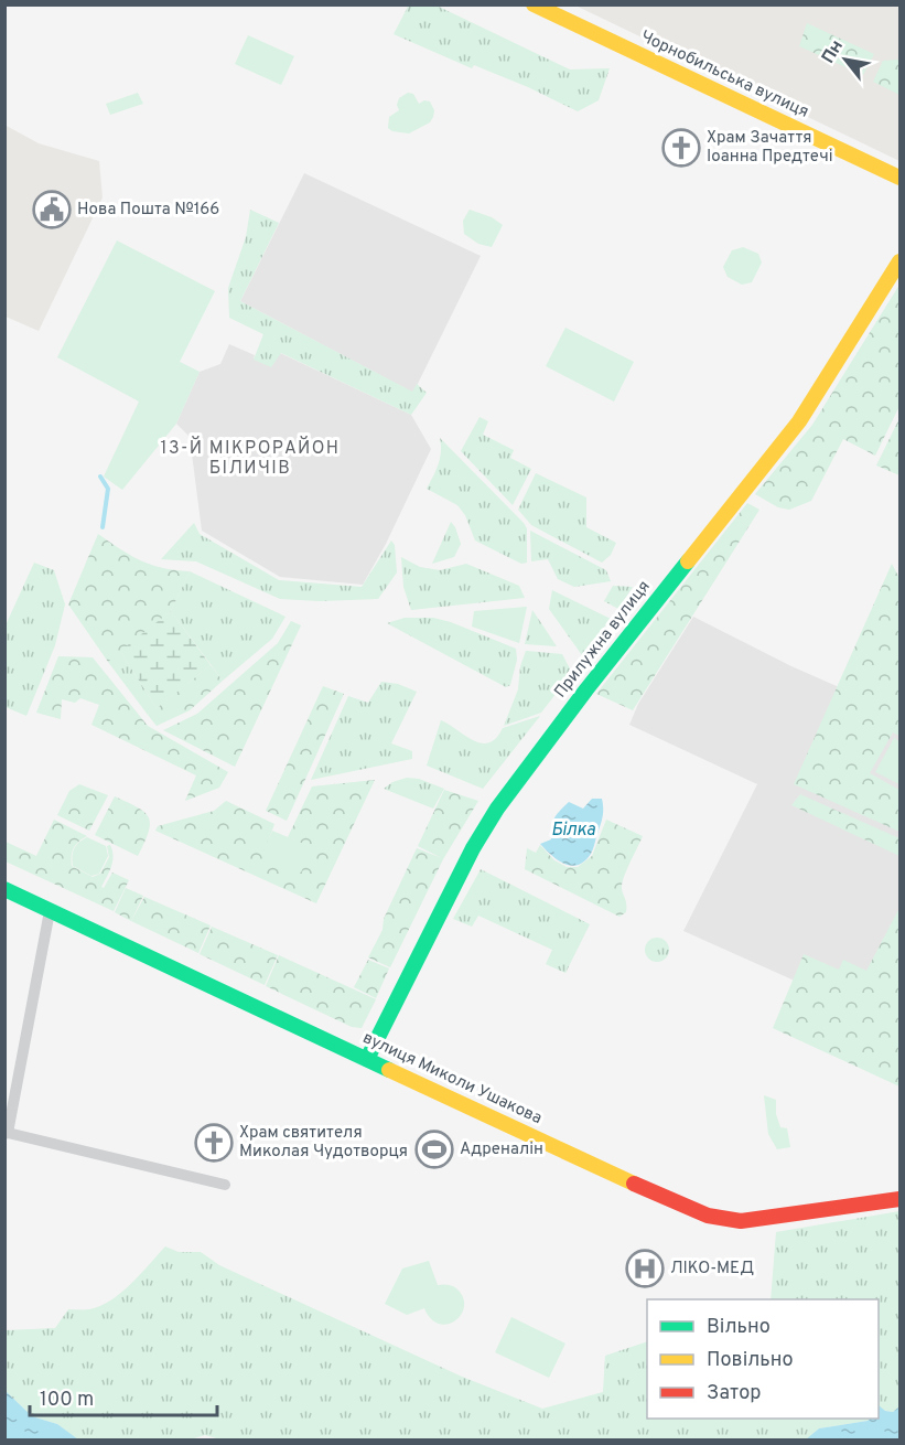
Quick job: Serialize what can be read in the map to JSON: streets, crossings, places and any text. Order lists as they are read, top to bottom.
{
  "streets": {
    "street": ["Чорнобильська вулиця", "Прилужна вулиця", "вулиця Миколи Ушакова"]
  },
  "crossings": [
    ["Прилужна вулиця", "вулиця Миколи Ушакова"]
  ],
  "districts": ["13-Й МІКРОРАЙОН БІЛИЧІВ"],
  "water": ["Білка"],
  "places": {
    "church": ["Храм Зачаття Іоанна Предтечі", "Храм святителя Миколая Чудотворця"],
    "public building": ["Нова Пошта №166"],
    "sports": ["Адреналін"],
    "hospital": ["ЛІКО-МЕД"]
  },
  "legend": ["Вільно", "Повільно", "Затор"],
  "scale_bar": "100 m",
  "north": "top left"
}
